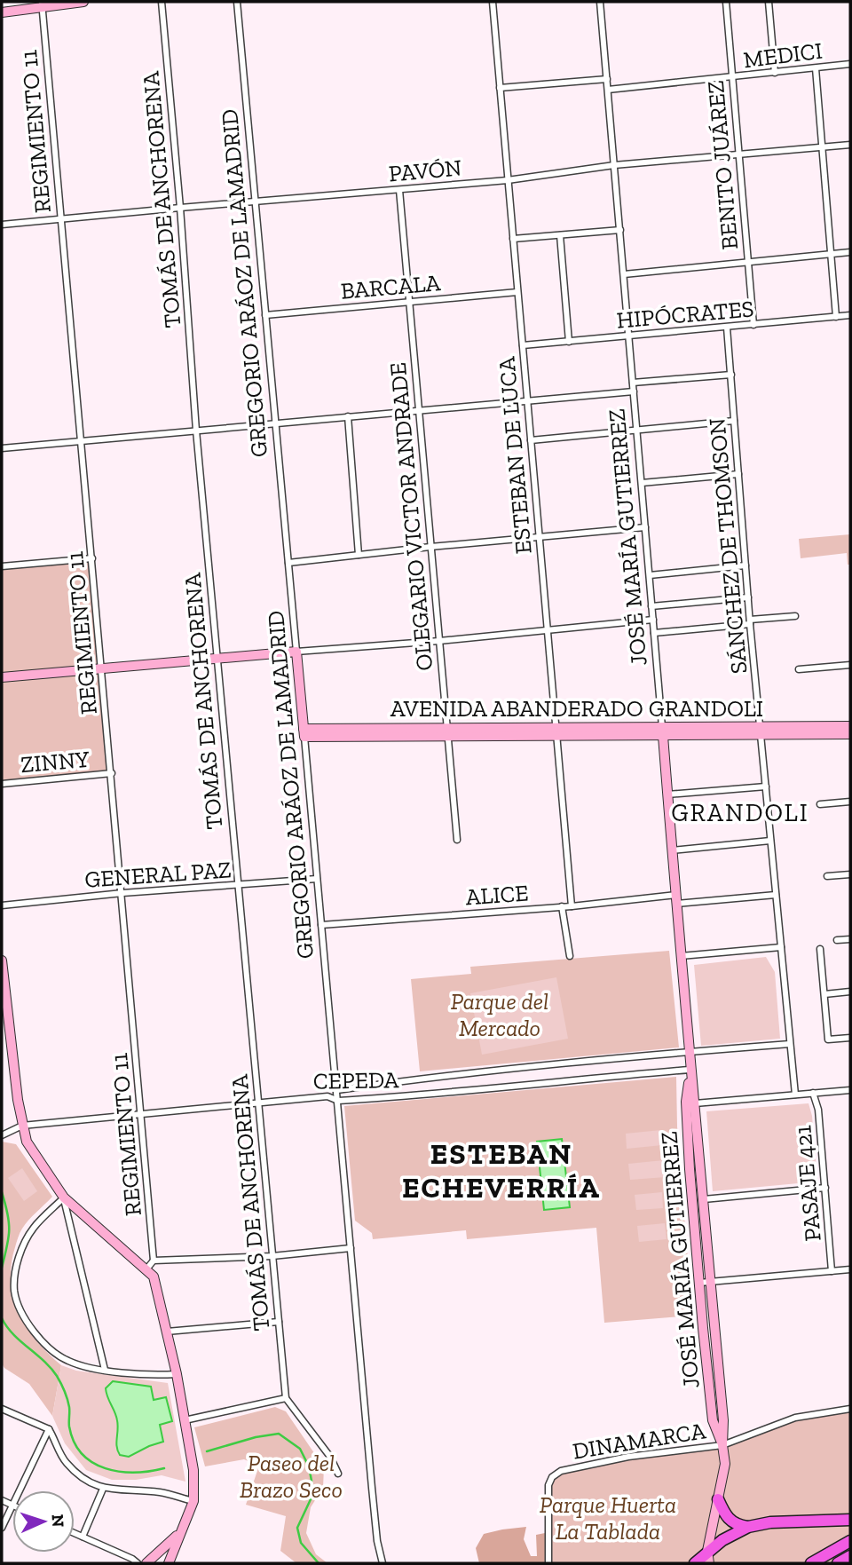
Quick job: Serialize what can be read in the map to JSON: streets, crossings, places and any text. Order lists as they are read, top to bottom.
{
  "streets": {
    "street": [
      "MEDICI",
      "REGIMIENTO 11",
      "BENITO JUÁREZ",
      "PAVÓN",
      "TOMÁS DE ANCHORENA",
      "GREGORIO ARÁOZ DE LAMADRID",
      "BARCALA",
      "HIPÓCRATES",
      "ESTEBAN DE LUCA",
      "OLEGARIO VICTOR ANDRADE",
      "JOSÉ MARÍA GUTIERREZ",
      "SÁNCHEZ DE THOMSON",
      "AVENIDA ABANDERADO GRANDOLI",
      "ZINNY",
      "GENERAL PAZ",
      "ALICE",
      "CEPEDA",
      "PASAJE 421",
      "DINAMARCA"
    ]
  },
  "crossings": [
    ["MEDICI", "BENITO JUÁREZ"],
    ["MEDICI", "JOSÉ MARÍA GUTIERREZ"],
    ["REGIMIENTO 11", "PAVÓN"],
    ["REGIMIENTO 11", "ZINNY"],
    ["REGIMIENTO 11", "GENERAL PAZ"],
    ["REGIMIENTO 11", "CEPEDA"],
    ["BENITO JUÁREZ", "PAVÓN"],
    ["BENITO JUÁREZ", "HIPÓCRATES"],
    ["PAVÓN", "TOMÁS DE ANCHORENA"],
    ["PAVÓN", "GREGORIO ARÁOZ DE LAMADRID"],
    ["PAVÓN", "ESTEBAN DE LUCA"],
    ["PAVÓN", "OLEGARIO VICTOR ANDRADE"],
    ["PAVÓN", "JOSÉ MARÍA GUTIERREZ"],
    ["TOMÁS DE ANCHORENA", "GENERAL PAZ"],
    ["TOMÁS DE ANCHORENA", "CEPEDA"],
    ["GREGORIO ARÁOZ DE LAMADRID", "BARCALA"],
    ["GREGORIO ARÁOZ DE LAMADRID", "AVENIDA ABANDERADO GRANDOLI"],
    ["GREGORIO ARÁOZ DE LAMADRID", "GENERAL PAZ"],
    ["GREGORIO ARÁOZ DE LAMADRID", "ALICE"],
    ["GREGORIO ARÁOZ DE LAMADRID", "CEPEDA"],
    ["BARCALA", "ESTEBAN DE LUCA"],
    ["BARCALA", "OLEGARIO VICTOR ANDRADE"],
    ["HIPÓCRATES", "ESTEBAN DE LUCA"],
    ["HIPÓCRATES", "JOSÉ MARÍA GUTIERREZ"],
    ["HIPÓCRATES", "SÁNCHEZ DE THOMSON"],
    ["ESTEBAN DE LUCA", "AVENIDA ABANDERADO GRANDOLI"],
    ["ESTEBAN DE LUCA", "ALICE"],
    ["OLEGARIO VICTOR ANDRADE", "AVENIDA ABANDERADO GRANDOLI"],
    ["JOSÉ MARÍA GUTIERREZ", "AVENIDA ABANDERADO GRANDOLI"],
    ["JOSÉ MARÍA GUTIERREZ", "ALICE"],
    ["JOSÉ MARÍA GUTIERREZ", "CEPEDA"],
    ["JOSÉ MARÍA GUTIERREZ", "DINAMARCA"],
    ["SÁNCHEZ DE THOMSON", "AVENIDA ABANDERADO GRANDOLI"],
    ["SÁNCHEZ DE THOMSON", "ALICE"],
    ["SÁNCHEZ DE THOMSON", "CEPEDA"]
  ],
  "districts": ["GRANDOLI", "ESTEBAN ECHEVERRÍA"],
  "parks": ["Parque del Mercado", "Paseo del Brazo Seco", "Parque Huerta La Tablada"],
  "north": "right"
}
